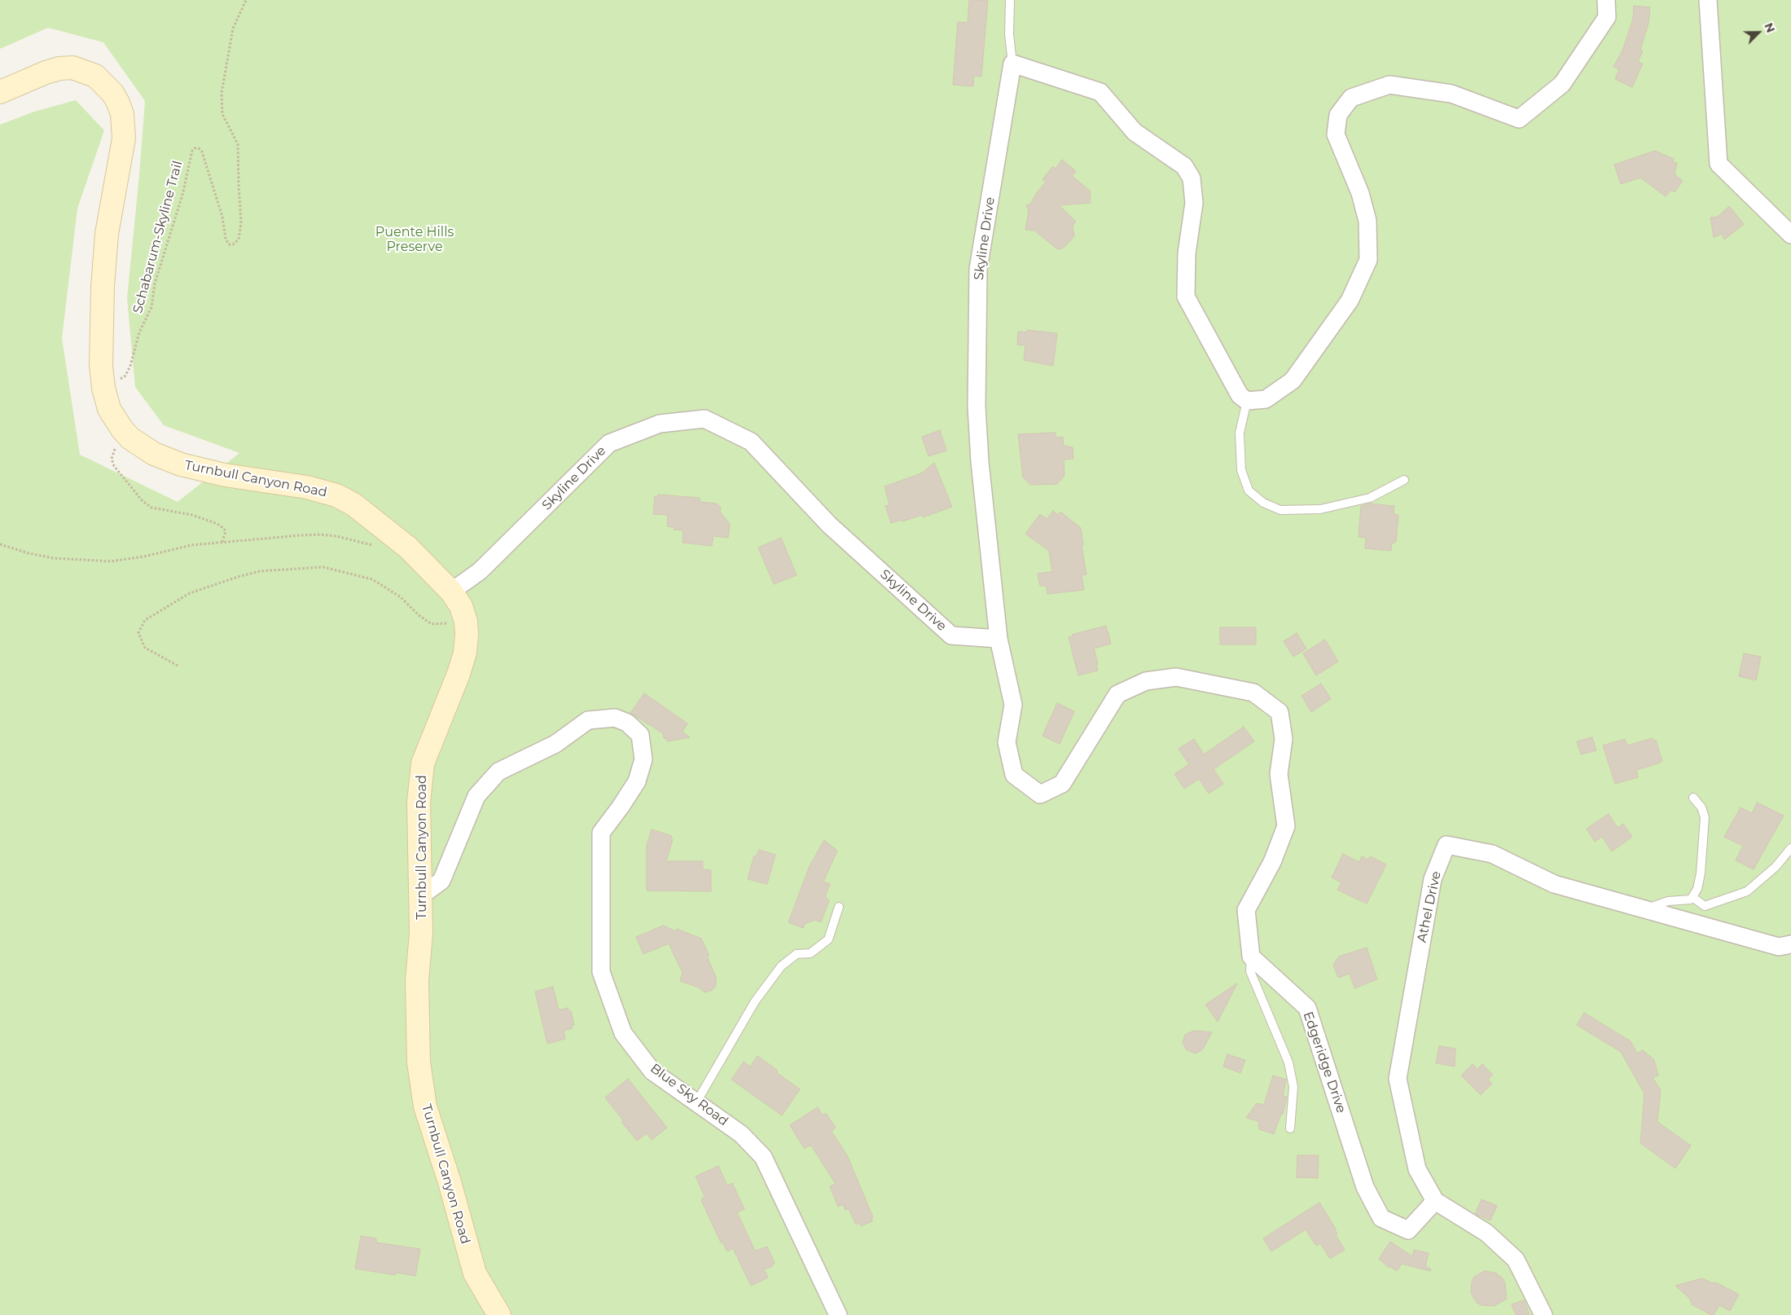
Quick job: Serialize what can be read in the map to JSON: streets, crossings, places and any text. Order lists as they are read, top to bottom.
{
  "streets": {
    "street": [
      "Skyline Drive",
      "Turnbull Canyon Road",
      "Athel Drive",
      "Edgeridge Drive",
      "Blue Sky Road"
    ],
    "path": ["Schabarum-Skyline Trail"]
  },
  "crossings": [
    ["Schabarum-Skyline Trail", "Turnbull Canyon Road"],
    ["Skyline Drive", "Turnbull Canyon Road"],
    ["Turnbull Canyon Road", "Blue Sky Road"],
    ["Athel Drive", "Edgeridge Drive"]
  ],
  "parks": ["Puente Hills Preserve"],
  "north": "top right"
}
